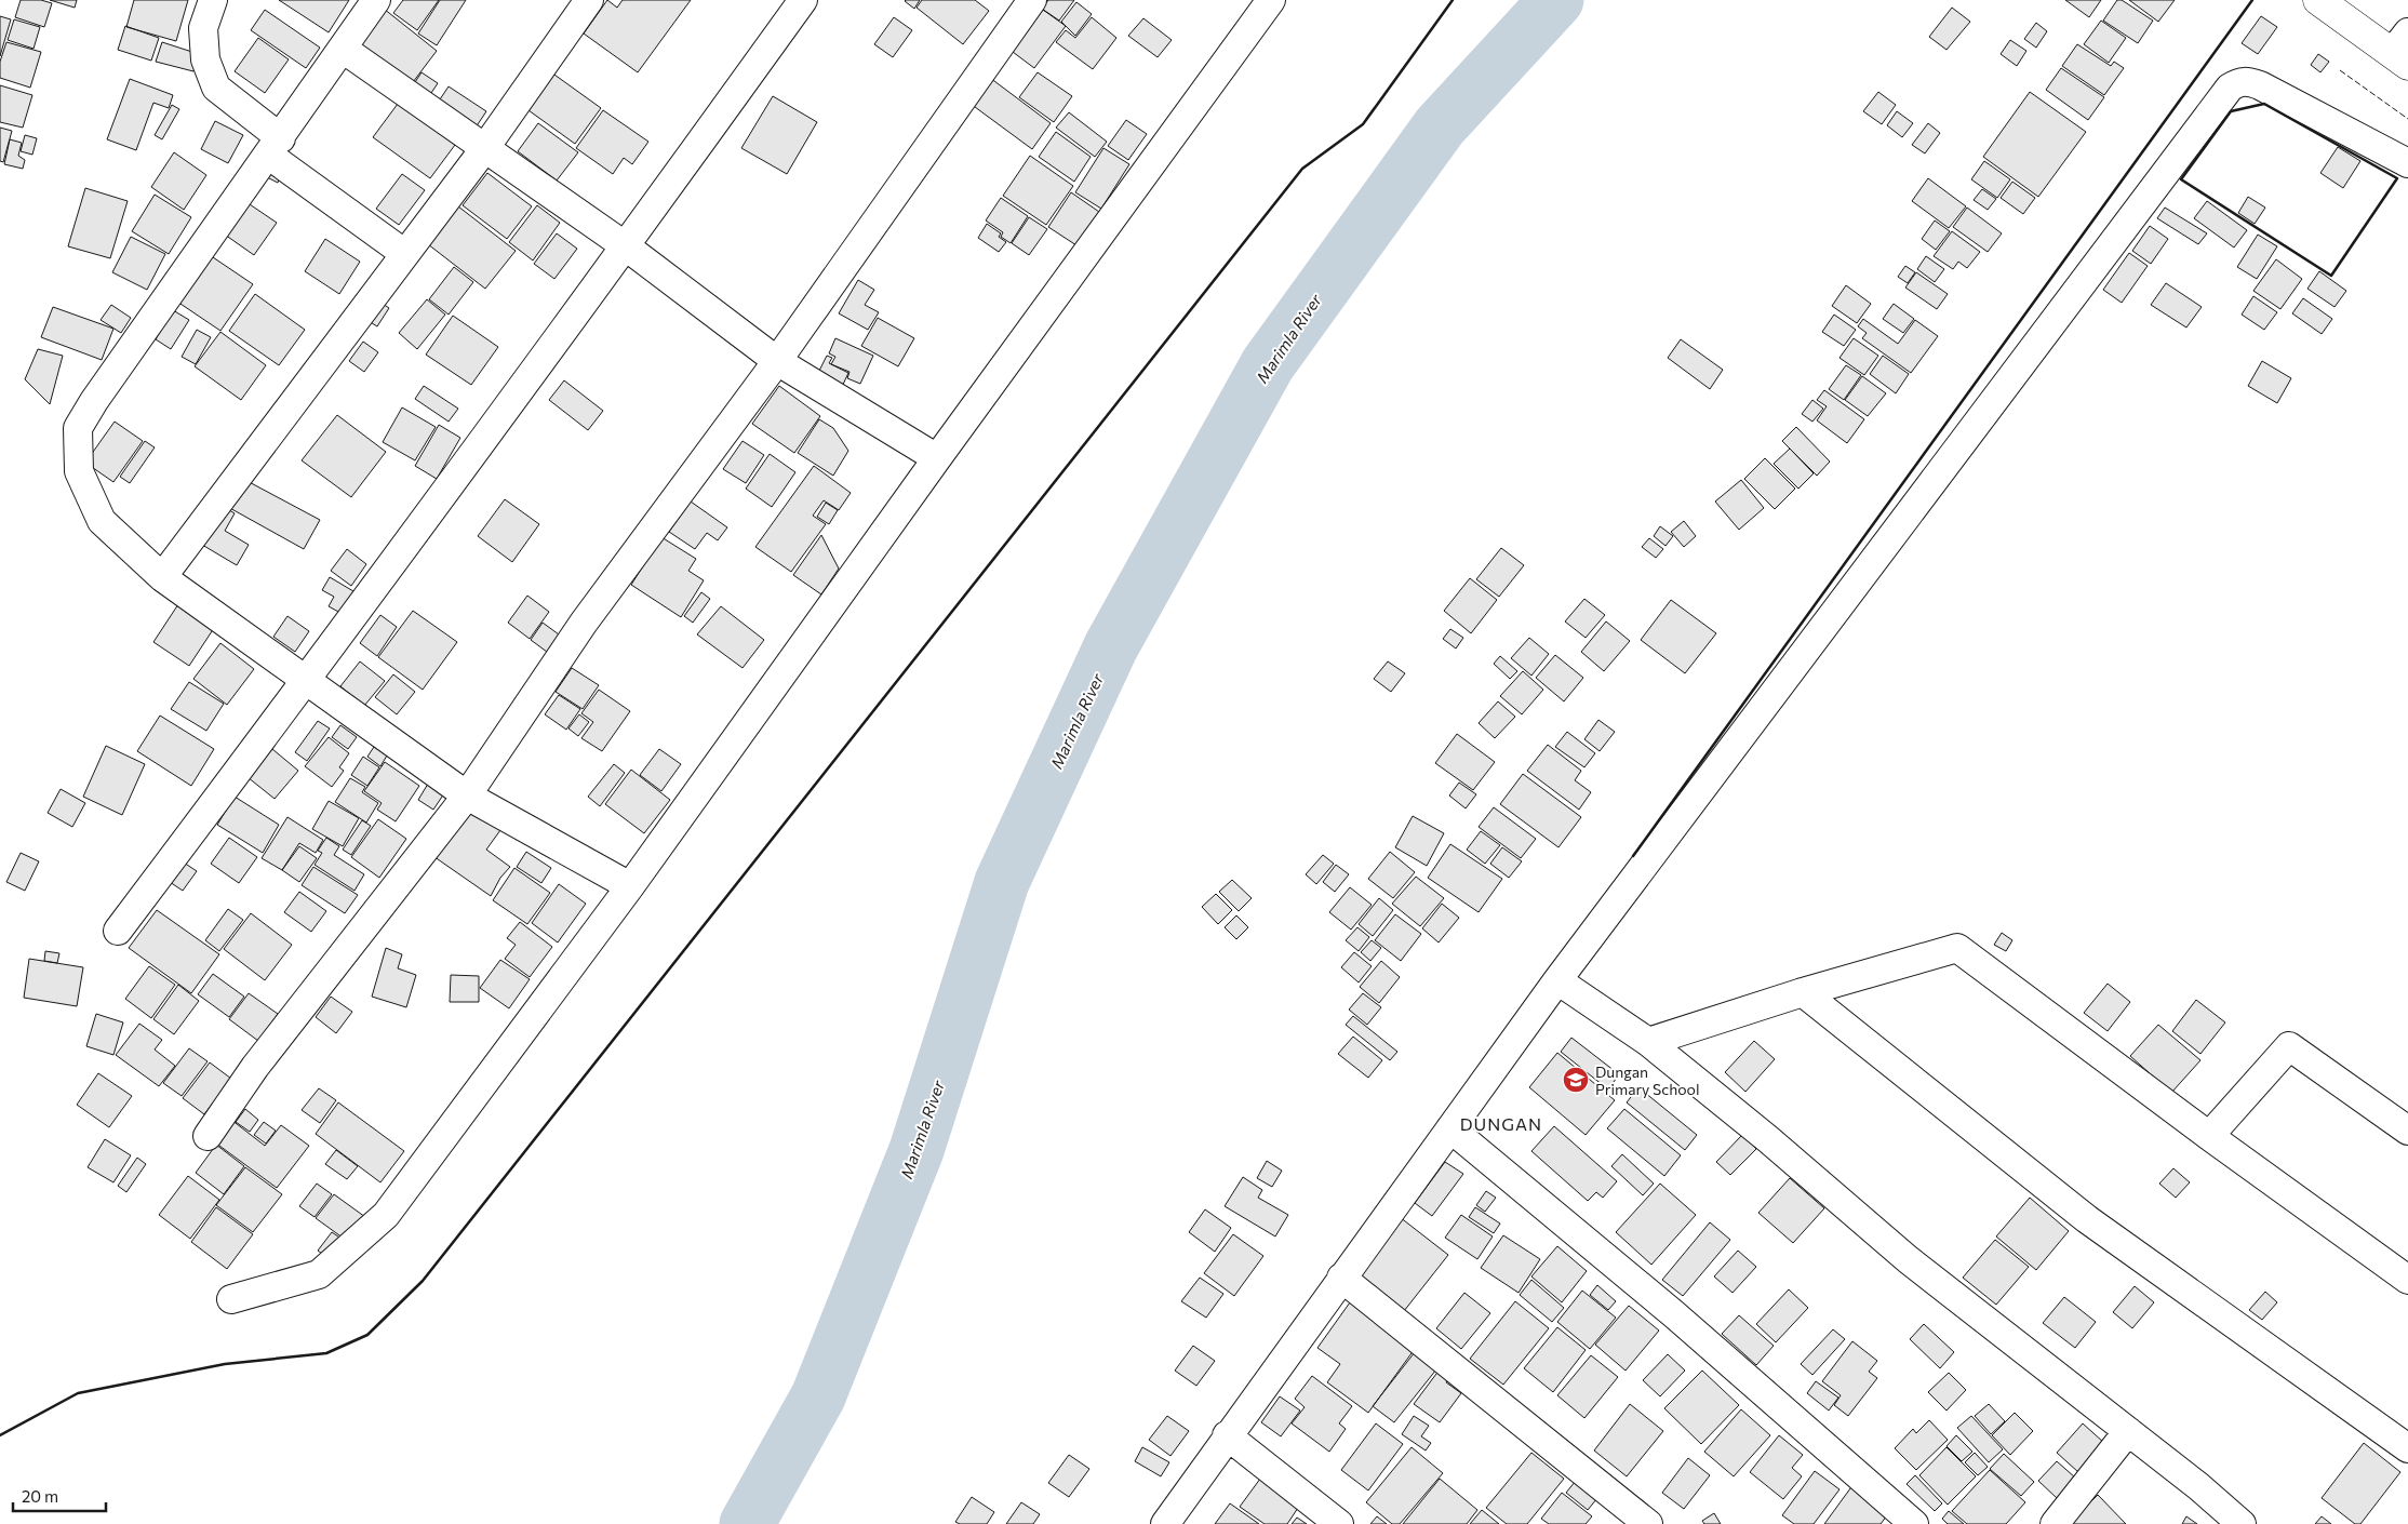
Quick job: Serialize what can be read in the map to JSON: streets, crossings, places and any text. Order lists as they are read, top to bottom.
{
  "districts": ["DUNGAN"],
  "water": ["Marimla River"],
  "places": {
    "school or university": ["Dungan Primary School"]
  },
  "scale_bar": "20 m"
}
